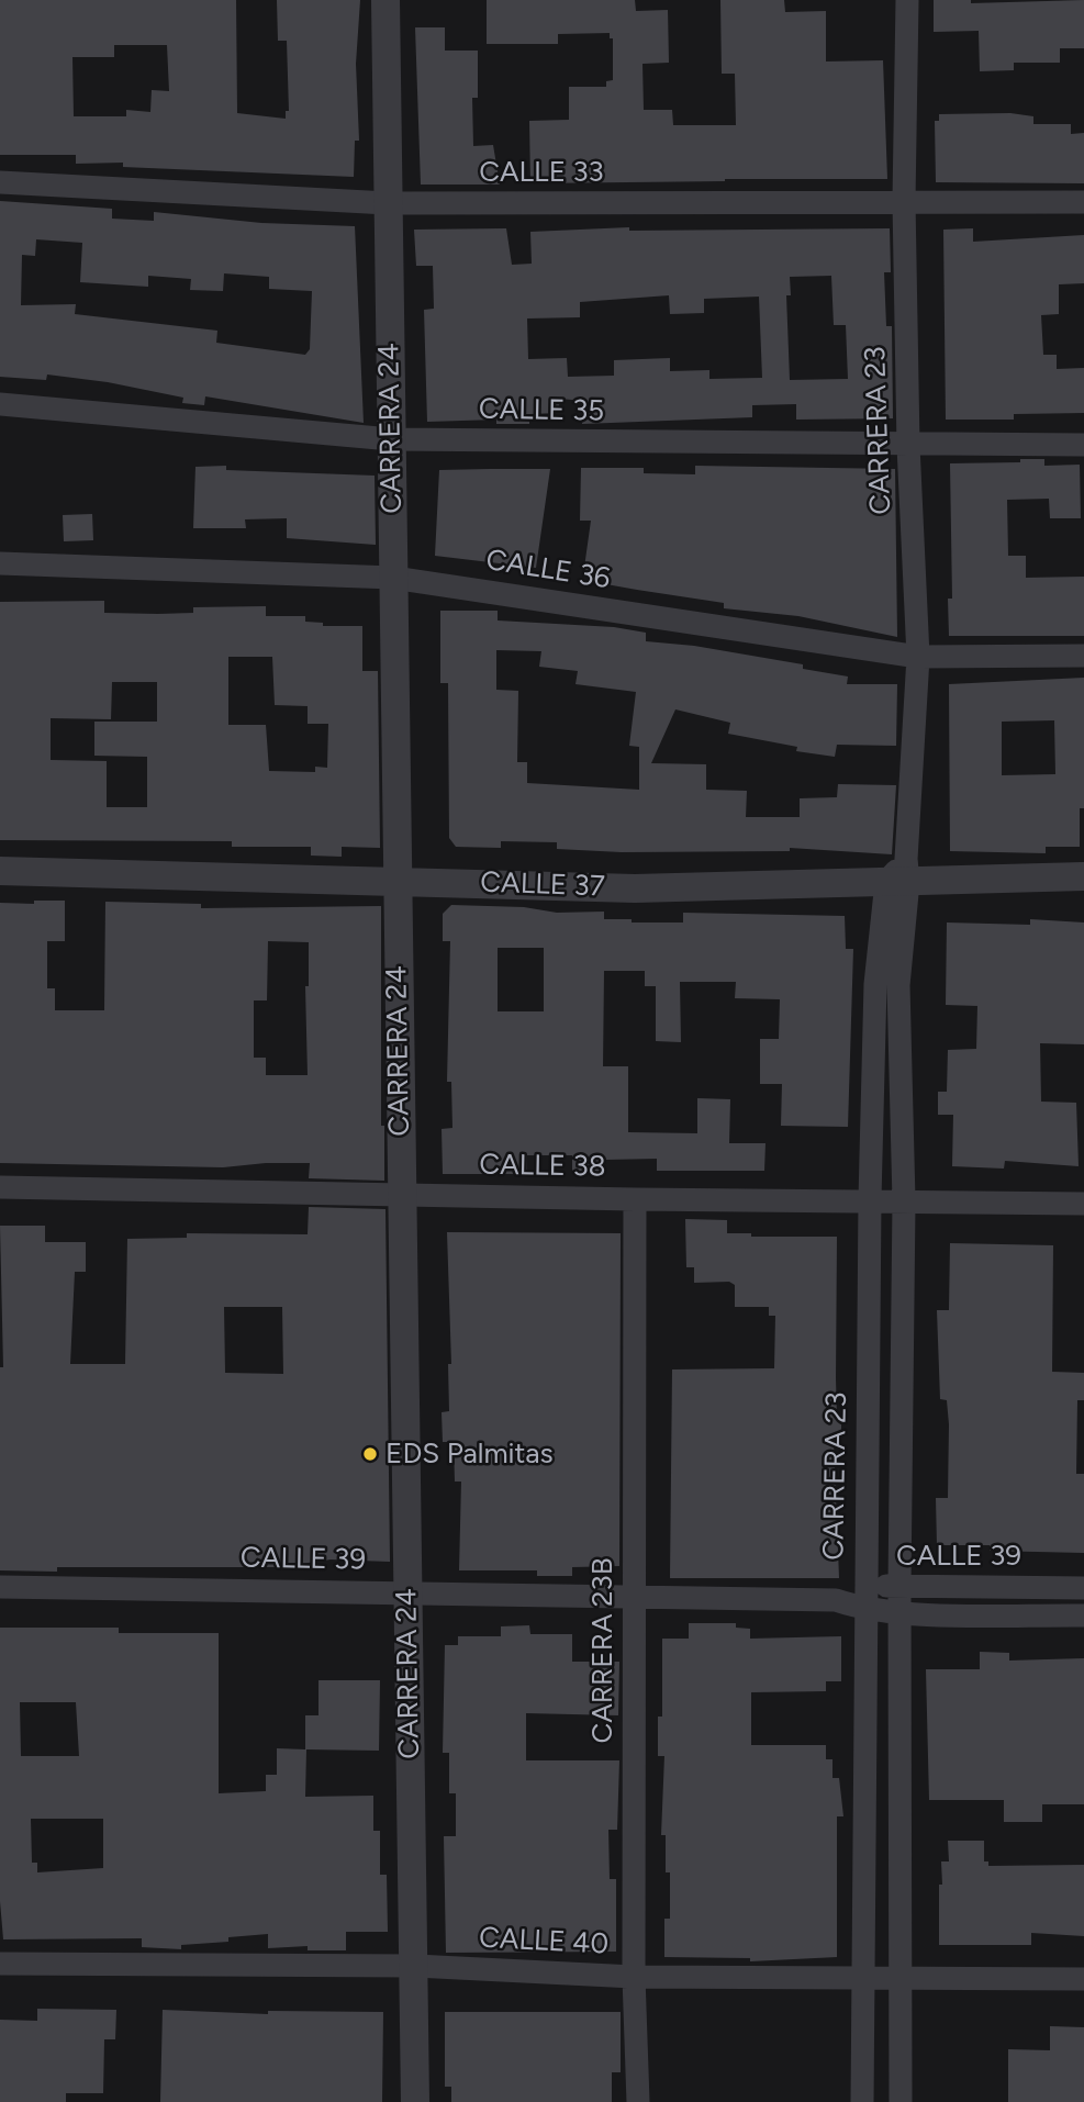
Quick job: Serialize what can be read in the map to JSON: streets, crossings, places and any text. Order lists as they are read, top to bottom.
{
  "streets": {
    "street": [
      "CALLE 33",
      "CALLE 35",
      "CARRERA 24",
      "CARRERA 23",
      "CALLE 36",
      "CALLE 37",
      "CALLE 38",
      "CALLE 39",
      "CARRERA 23B",
      "CALLE 40"
    ]
  },
  "crossings": [
    ["CALLE 33", "CARRERA 24"],
    ["CALLE 33", "CARRERA 23"],
    ["CALLE 35", "CARRERA 24"],
    ["CALLE 35", "CARRERA 23"],
    ["CARRERA 24", "CALLE 36"],
    ["CARRERA 24", "CALLE 37"],
    ["CARRERA 24", "CALLE 38"],
    ["CARRERA 24", "CALLE 39"],
    ["CARRERA 24", "CALLE 40"],
    ["CARRERA 23", "CALLE 36"],
    ["CARRERA 23", "CALLE 37"],
    ["CARRERA 23", "CALLE 38"],
    ["CARRERA 23", "CALLE 39"],
    ["CARRERA 23", "CALLE 40"],
    ["CALLE 38", "CARRERA 23B"],
    ["CALLE 39", "CARRERA 23B"],
    ["CARRERA 23B", "CALLE 40"]
  ],
  "places": ["EDS Palmitas"]
}
